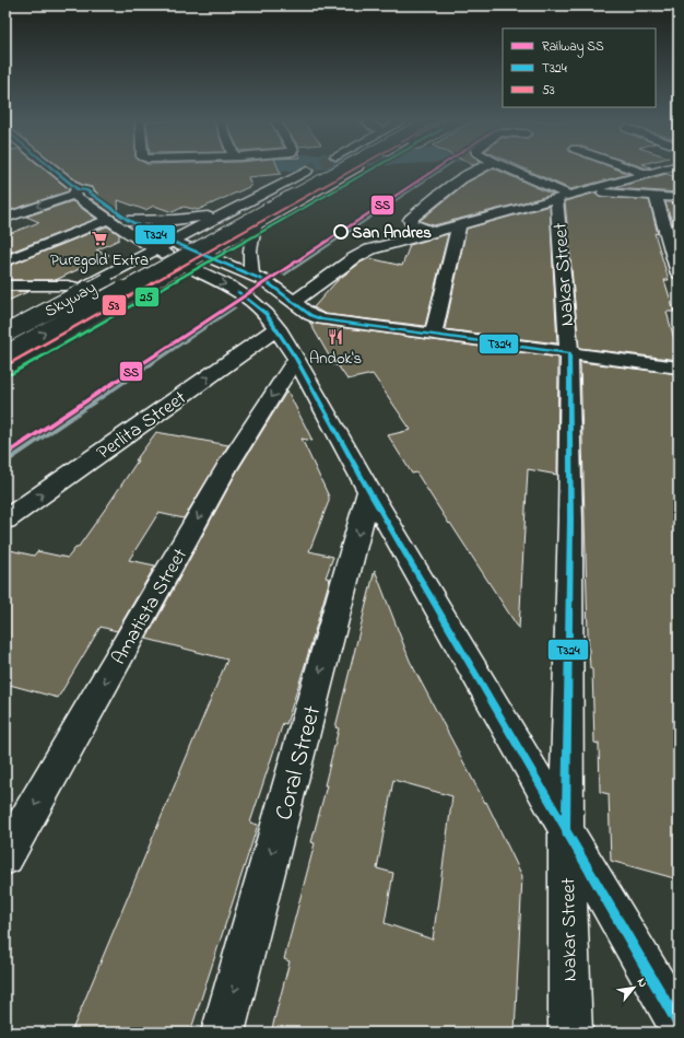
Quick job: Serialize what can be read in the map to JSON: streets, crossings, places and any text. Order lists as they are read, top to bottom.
{
  "streets": {
    "main road": [
      "Nakar Street",
      "Skyway",
      "Perlita Street",
      "Amatista Street",
      "Coral Street"
    ]
  },
  "one_way": ["Amatista Street", "Coral Street"],
  "places": {
    "other": ["San Andres"],
    "supermarket": ["Puregold Extra"],
    "restaurant": ["Andok's"]
  },
  "lines": [
    "rail line SS",
    "transit line T324",
    "transit line 53",
    "transit line 25"
  ],
  "legend": ["Railway SS", "T324", "53"],
  "north": "top right"
}
